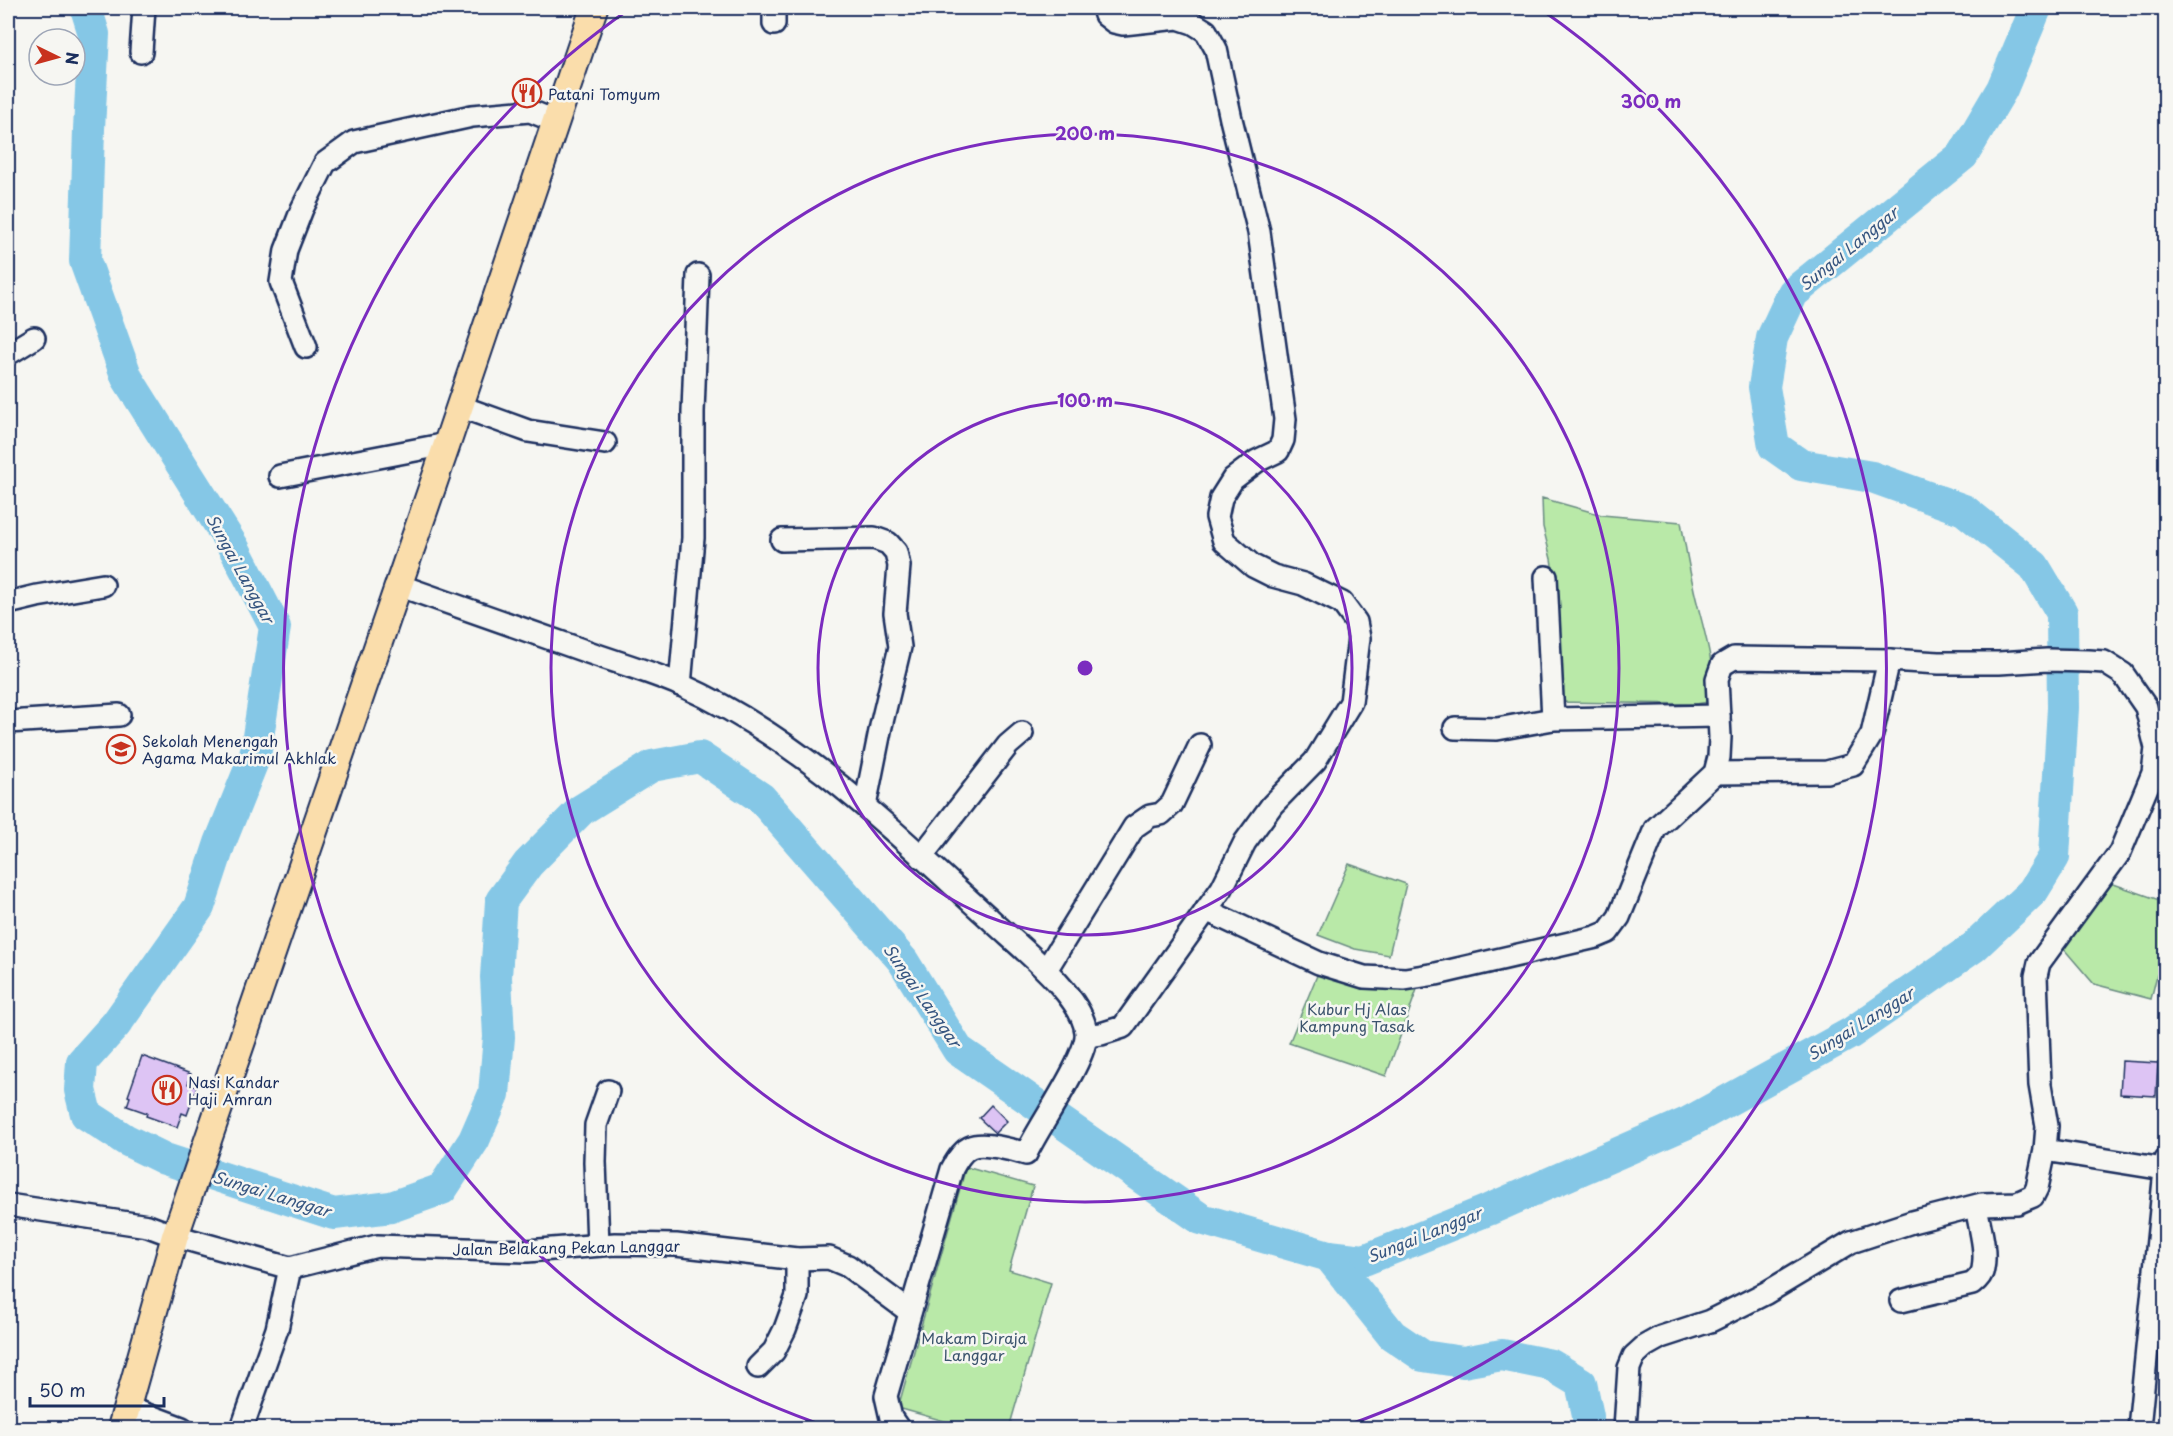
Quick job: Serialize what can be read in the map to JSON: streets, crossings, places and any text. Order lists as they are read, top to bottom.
{
  "streets": {
    "street": ["Jalan Belakang Pekan Langgar"]
  },
  "water": ["Sungai Langgar"],
  "parks": ["Kubur Hj Alas Kampung Tasak", "Makam Diraja Langgar"],
  "places": {
    "restaurant": ["Patani Tomyum", "Nasi Kandar Haji Amran"],
    "school or university": ["Sekolah Menengah Agama Makarimul Akhlak"]
  },
  "scale_bar": "50 m",
  "north": "right",
  "rings": ["300 m", "200 m", "100 m"]
}
